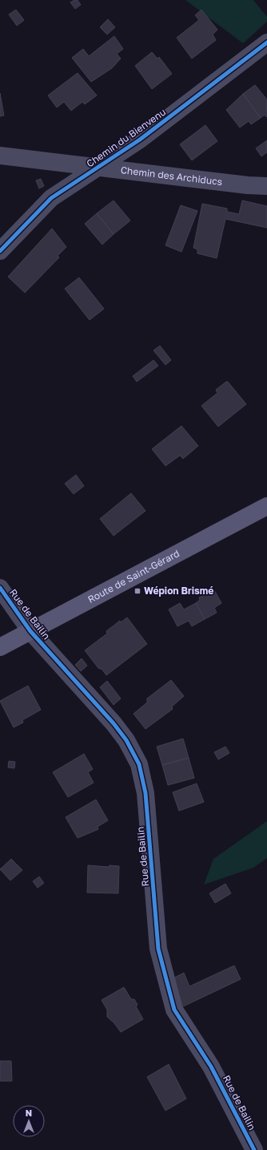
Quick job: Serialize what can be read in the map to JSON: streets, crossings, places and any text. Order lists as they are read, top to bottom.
{
  "streets": {
    "main road": ["Route de Saint-Gérard"],
    "street": ["Chemin du Bienvenu", "Chemin des Archiducs", "Rue de Bailin"]
  },
  "crossings": [
    ["Chemin du Bienvenu", "Chemin des Archiducs"],
    ["Route de Saint-Gérard", "Rue de Bailin"]
  ],
  "places": {
    "transit": ["Wépion Brismé"]
  },
  "north": "top"
}
